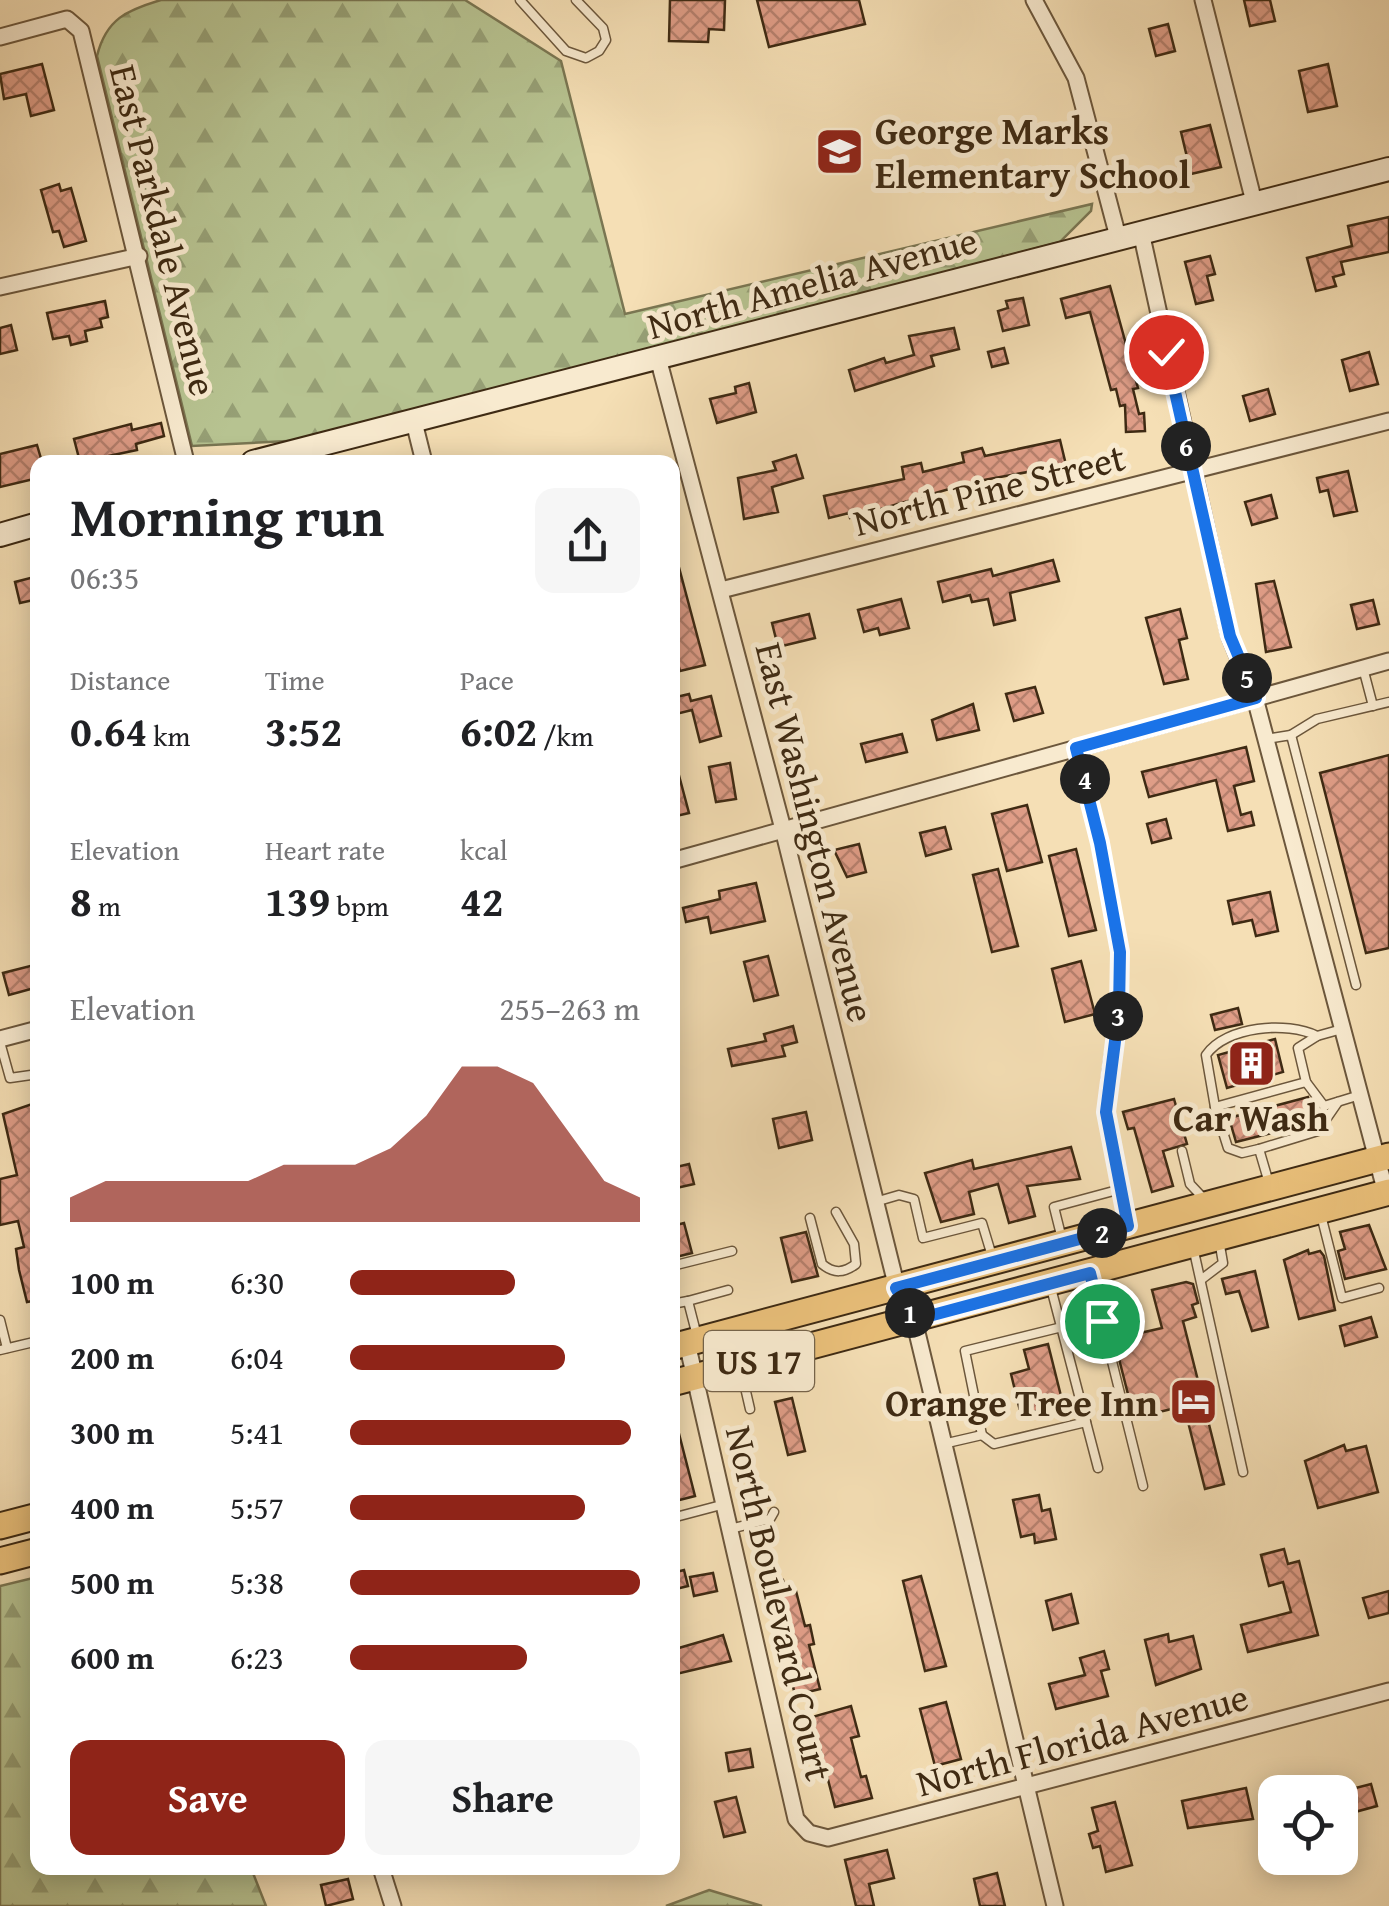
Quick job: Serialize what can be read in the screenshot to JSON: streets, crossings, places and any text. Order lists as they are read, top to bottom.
{
  "streets": {
    "main road": ["North Amelia Avenue", "US 17"],
    "street": [
      "East Parkdale Avenue",
      "North Pine Street",
      "East Washington Avenue",
      "North Boulevard Court",
      "North Florida Avenue"
    ]
  },
  "crossings": [
    ["North Amelia Avenue", "East Washington Avenue"],
    ["North Pine Street", "East Washington Avenue"],
    ["East Washington Avenue", "US 17"],
    ["East Washington Avenue", "North Florida Avenue"],
    ["US 17", "North Boulevard Court"],
    ["North Boulevard Court", "North Florida Avenue"]
  ],
  "places": {
    "school or university": ["George Marks Elementary School"],
    "building": ["Car Wash"],
    "hotel": ["Orange Tree Inn"]
  },
  "page": {
    "pins": [
      "6",
      "5",
      "4",
      "3",
      "2",
      "1"
    ],
    "heading": ["Morning run", "06:35"],
    "stats": [
      ["Distance", "0.64 km"],
      ["Time", "3:52"],
      ["Pace", "6:02 /km"],
      ["Elevation", "8 m"],
      ["Heart rate", "139 bpm"],
      ["kcal", "42"]
    ],
    "chart": ["Elevation", "255–263 m"],
    "list": [
      {
        "name": "100 m",
        "note": "6:30"
      },
      {
        "name": "200 m",
        "note": "6:04"
      },
      {
        "name": "300 m",
        "note": "5:41"
      },
      {
        "name": "400 m",
        "note": "5:57"
      },
      {
        "name": "500 m",
        "note": "5:38"
      },
      {
        "name": "600 m",
        "note": "6:23"
      }
    ],
    "buttons": ["Save", "Share"]
  }
}
